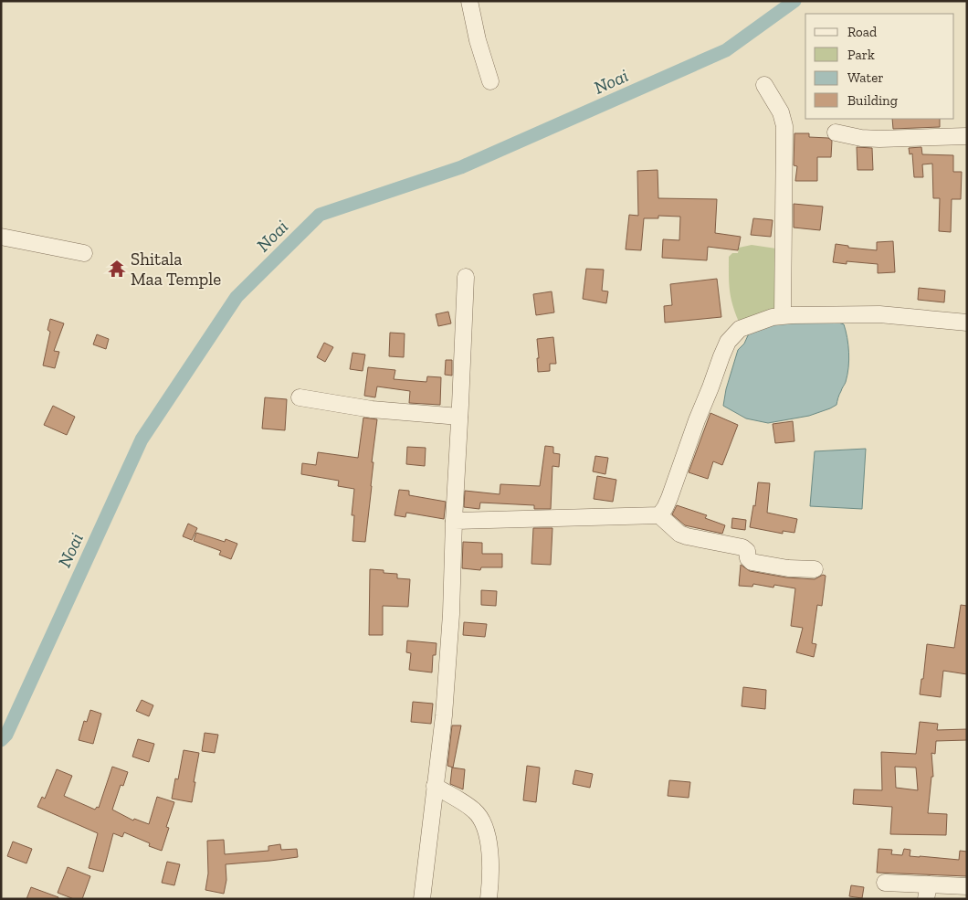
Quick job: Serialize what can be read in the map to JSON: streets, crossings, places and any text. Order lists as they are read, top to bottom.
{
  "water": ["Noai"],
  "places": {
    "temple": ["Shitala Maa Temple"]
  },
  "legend": [
    "Road",
    "Park",
    "Water",
    "Building"
  ]
}
